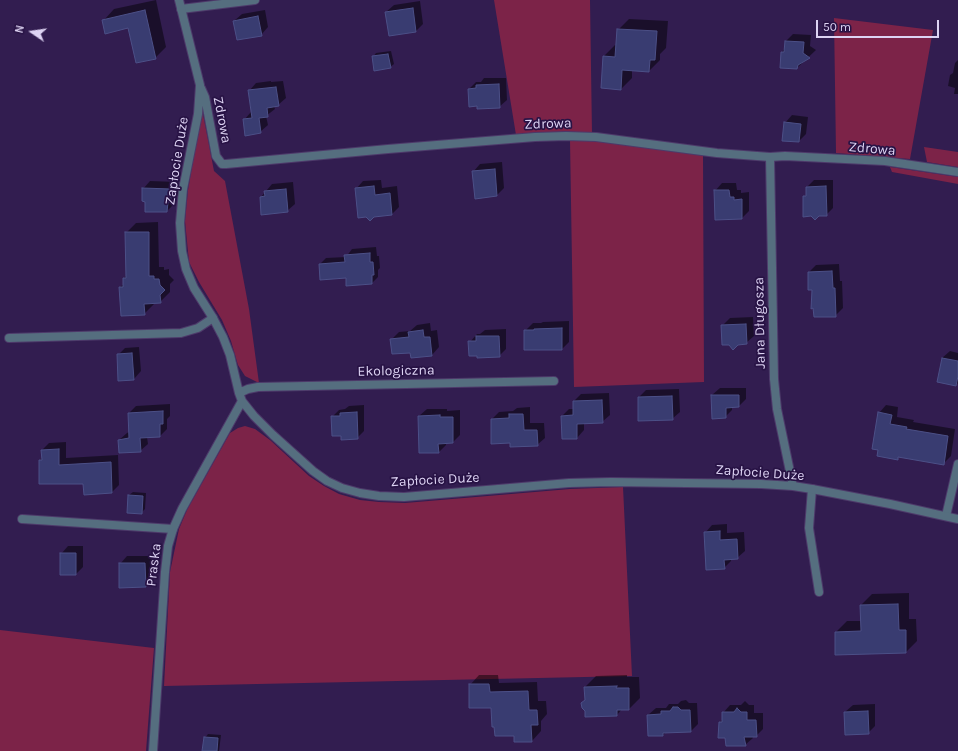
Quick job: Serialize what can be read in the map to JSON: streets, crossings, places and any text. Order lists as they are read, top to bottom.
{
  "streets": {
    "street": [
      "Zdrowa",
      "Zapłocie Duże",
      "Jana Długosza",
      "Ekologiczna",
      "Praska"
    ]
  },
  "crossings": [
    ["Zdrowa", "Zapłocie Duże"],
    ["Zdrowa", "Jana Długosza"],
    ["Zapłocie Duże", "Jana Długosza"],
    ["Zapłocie Duże", "Ekologiczna"],
    ["Zapłocie Duże", "Praska"],
    ["Ekologiczna", "Praska"]
  ],
  "scale_bar": "50 m",
  "north": "left"
}
